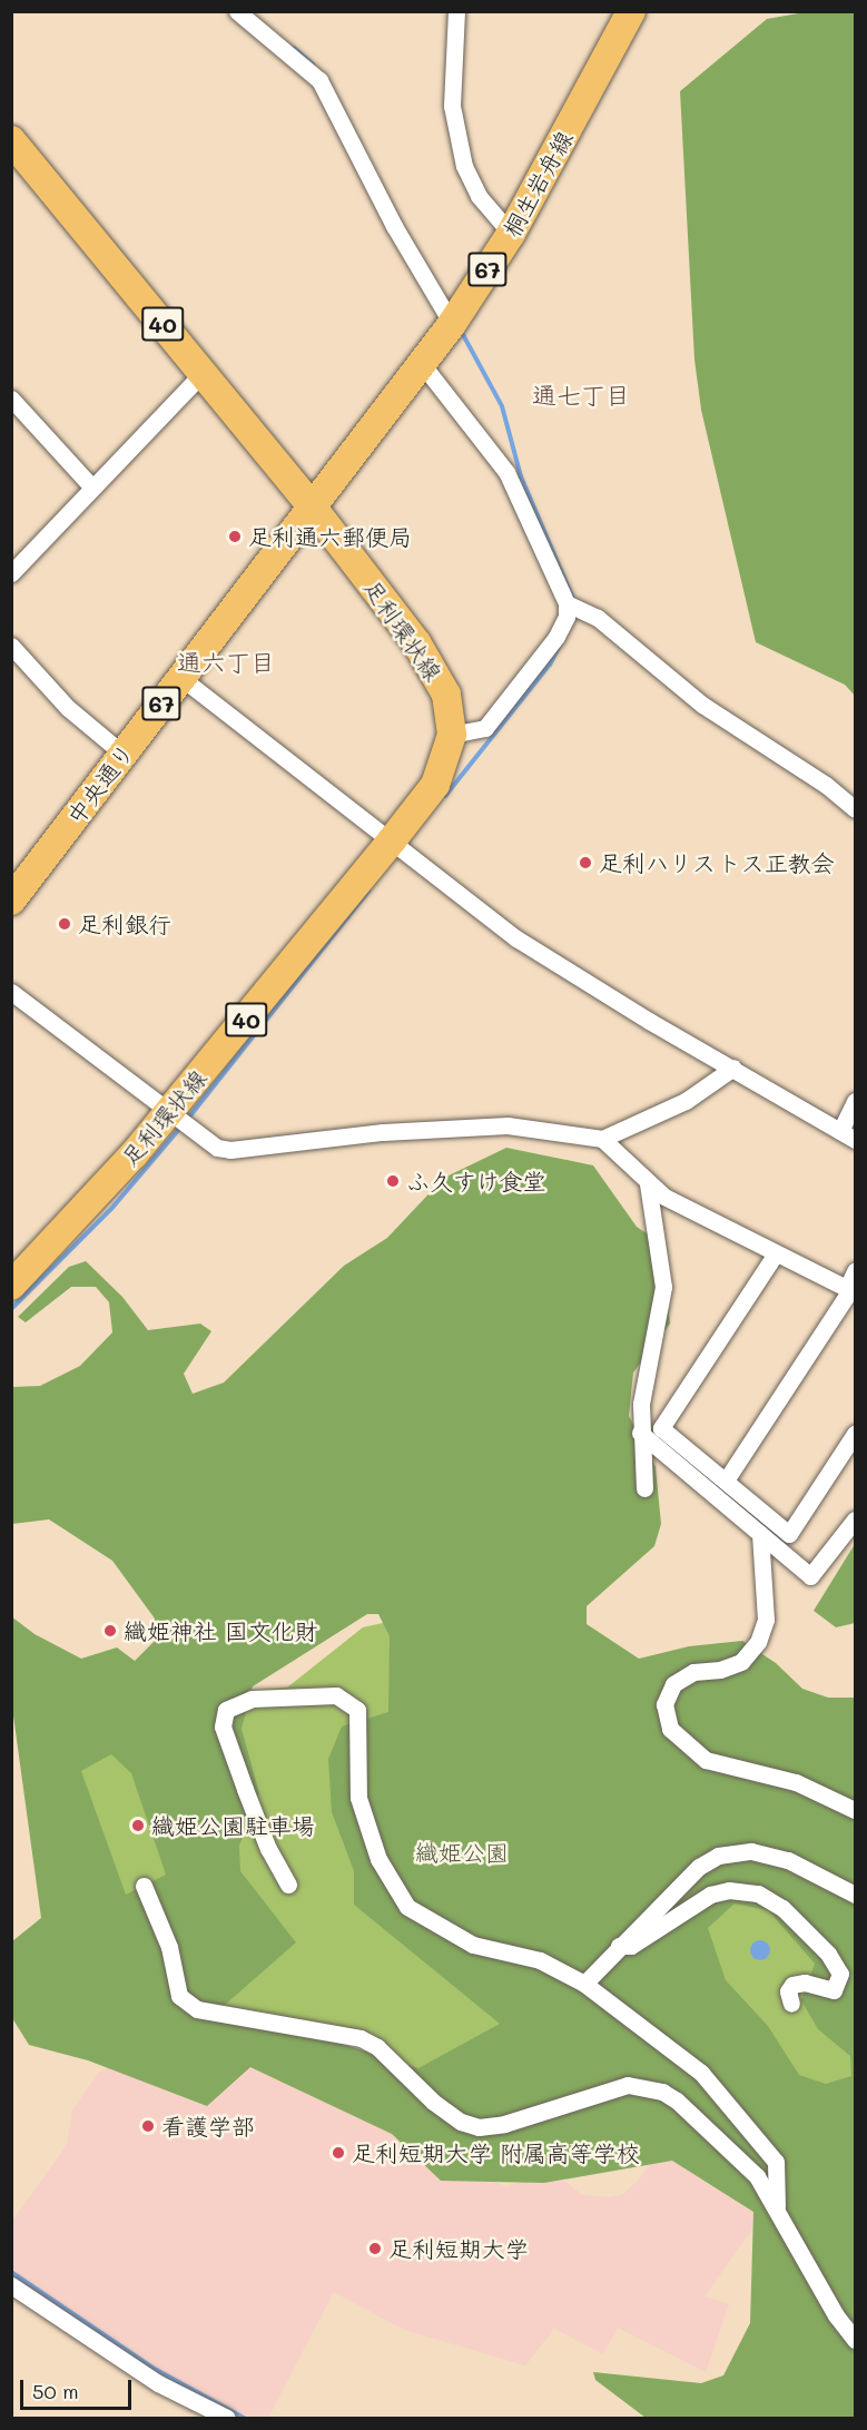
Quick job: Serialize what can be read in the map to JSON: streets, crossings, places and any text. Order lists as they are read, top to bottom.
{
  "streets": {
    "main road": [
      "桐生岩舟線",
      "67",
      "40",
      "足利環状線",
      "中央通り"
    ]
  },
  "crossings": [
    ["桐生岩舟線", "足利環状線"],
    ["桐生岩舟線", "中央通り"],
    ["足利環状線", "中央通り"]
  ],
  "districts": ["通七丁目", "通六丁目"],
  "parks": ["織姫公園"],
  "places": [
    "足利通六郵便局",
    "足利ハリストス正教会",
    "足利銀行",
    "ふ久すけ食堂",
    "織姫神社 国文化財",
    "織姫公園駐車場",
    "看護学部",
    "足利短期大学 附属高等学校",
    "足利短期大学"
  ],
  "scale_bar": "50 m"
}
